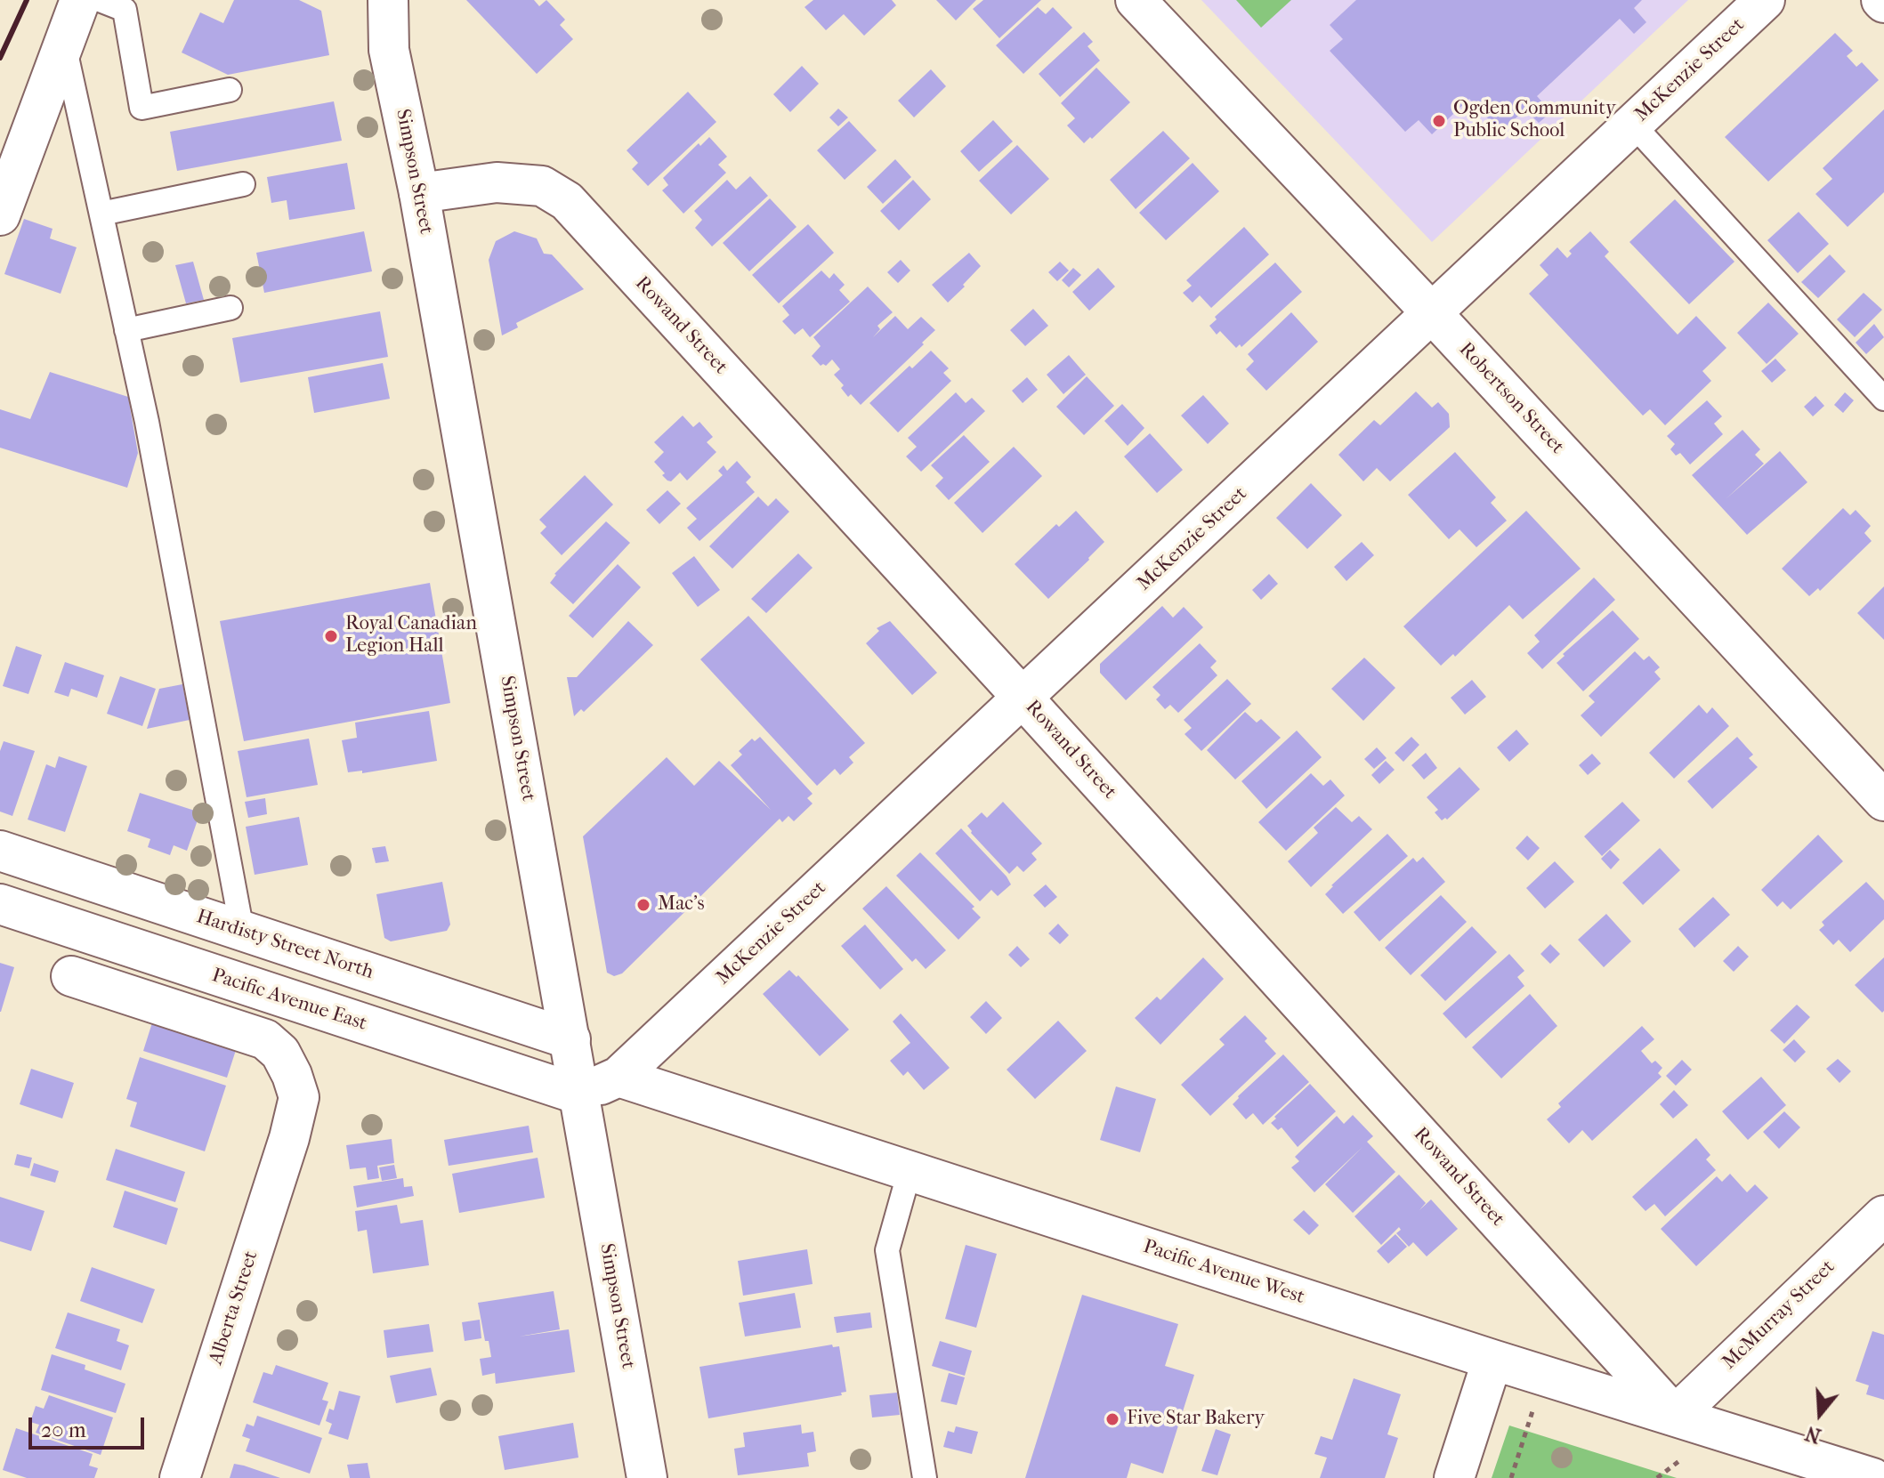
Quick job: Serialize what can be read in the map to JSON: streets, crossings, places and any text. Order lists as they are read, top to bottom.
{
  "streets": {
    "street": [
      "McKenzie Street",
      "Simpson Street",
      "Rowand Street",
      "Robertson Street",
      "Hardisty Street North",
      "Pacific Avenue East",
      "Pacific Avenue West",
      "Alberta Street",
      "McMurray Street"
    ]
  },
  "crossings": [
    ["McKenzie Street", "Rowand Street"],
    ["McKenzie Street", "Robertson Street"],
    ["McKenzie Street", "Pacific Avenue West"],
    ["Simpson Street", "Rowand Street"],
    ["Simpson Street", "Hardisty Street North"],
    ["Simpson Street", "Pacific Avenue East"],
    ["Rowand Street", "Pacific Avenue West"],
    ["Rowand Street", "McMurray Street"],
    ["Pacific Avenue West", "McMurray Street"]
  ],
  "places": [
    "Ogden Community Public School",
    "Royal Canadian Legion Hall",
    "Mac's",
    "Five Star Bakery"
  ],
  "scale_bar": "20 m",
  "north": "bottom"
}
